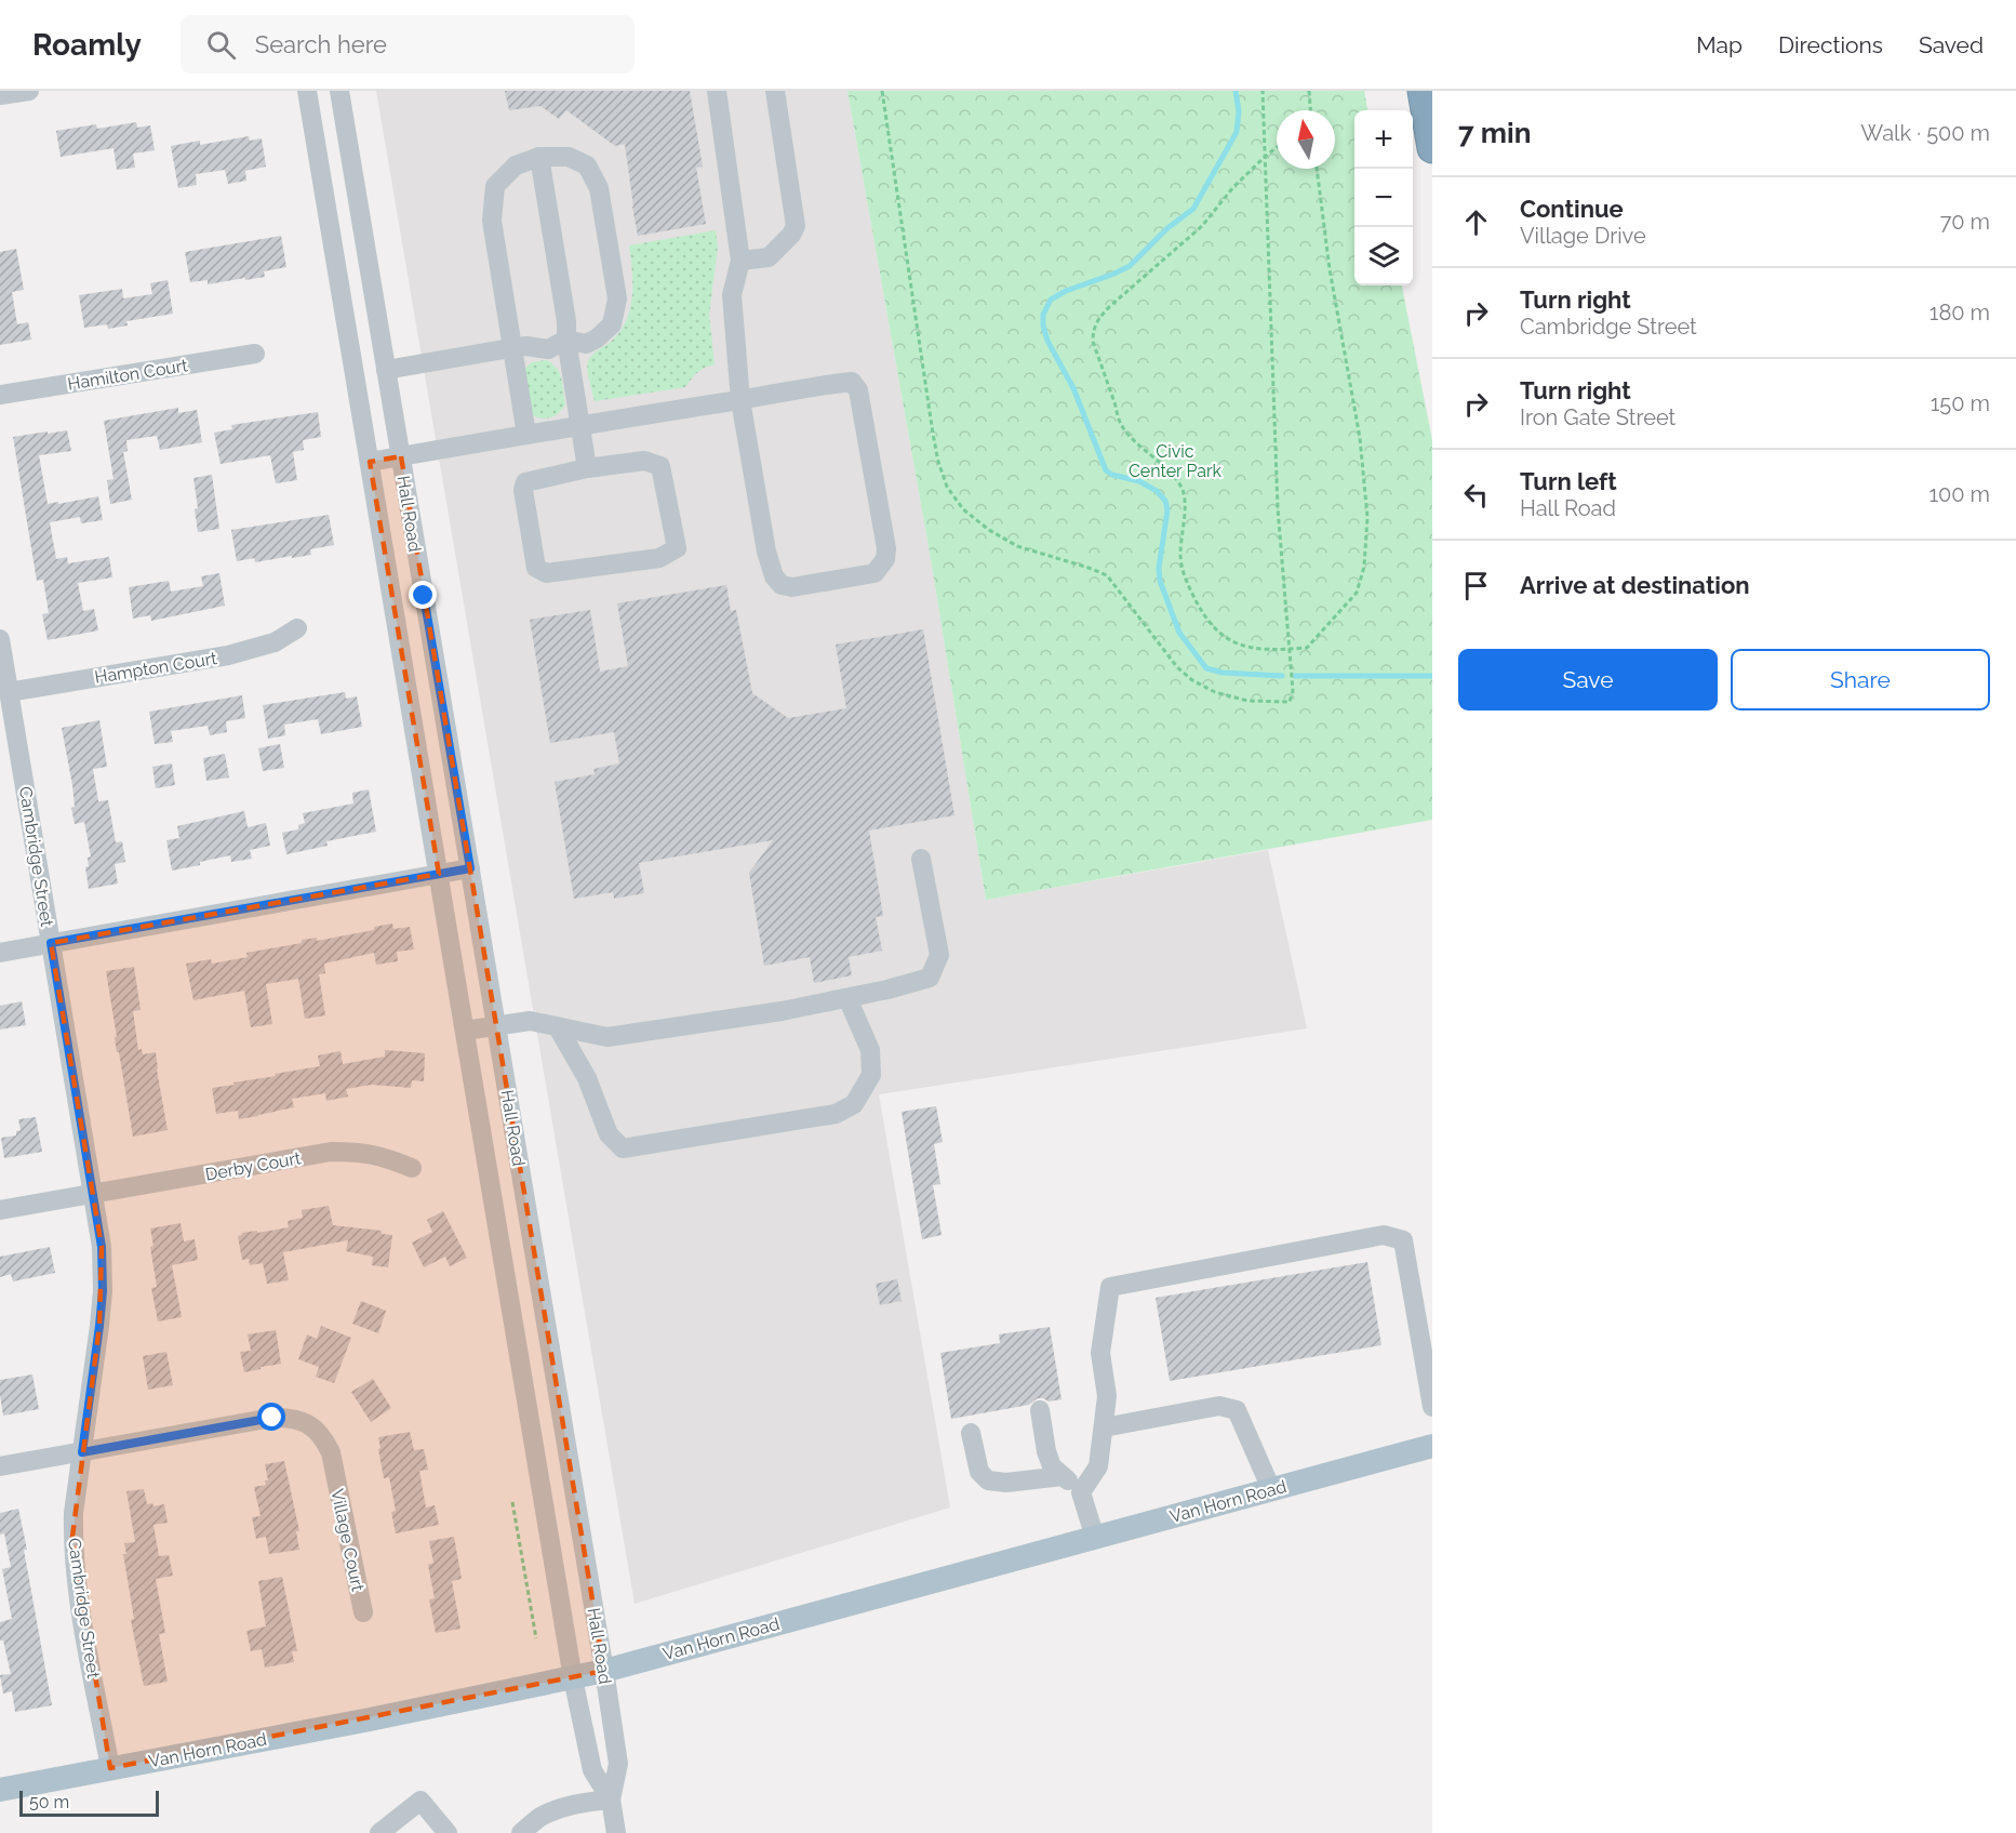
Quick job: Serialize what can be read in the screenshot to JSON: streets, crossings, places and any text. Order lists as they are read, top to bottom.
{
  "streets": {
    "main road": ["Van Horn Road"],
    "street": [
      "Hamilton Court",
      "Hall Road",
      "Hampton Court",
      "Cambridge Street",
      "Derby Court",
      "Village Court"
    ]
  },
  "crossings": [
    ["Hall Road", "Van Horn Road"],
    ["Hampton Court", "Cambridge Street"],
    ["Cambridge Street", "Derby Court"],
    ["Cambridge Street", "Van Horn Road"],
    ["Cambridge Street", "Village Court"]
  ],
  "parks": ["Civic Center Park"],
  "scale_bar": "50 m",
  "north": "top",
  "page": {
    "header": "Roamly",
    "search": "Search here",
    "nav": ["Map", "Directions", "Saved"],
    "heading": ["7 min", "Walk · 500 m"],
    "map_buttons": ["+", "−"],
    "list": [
      ["Continue", "Village Drive", "70 m"],
      ["Turn right", "Cambridge Street", "180 m"],
      ["Turn right", "Iron Gate Street", "150 m"],
      ["Turn left", "Hall Road", "100 m"],
      "Arrive at destination"
    ],
    "buttons": ["Save", "Share"],
    "scale": "50 m"
  }
}
